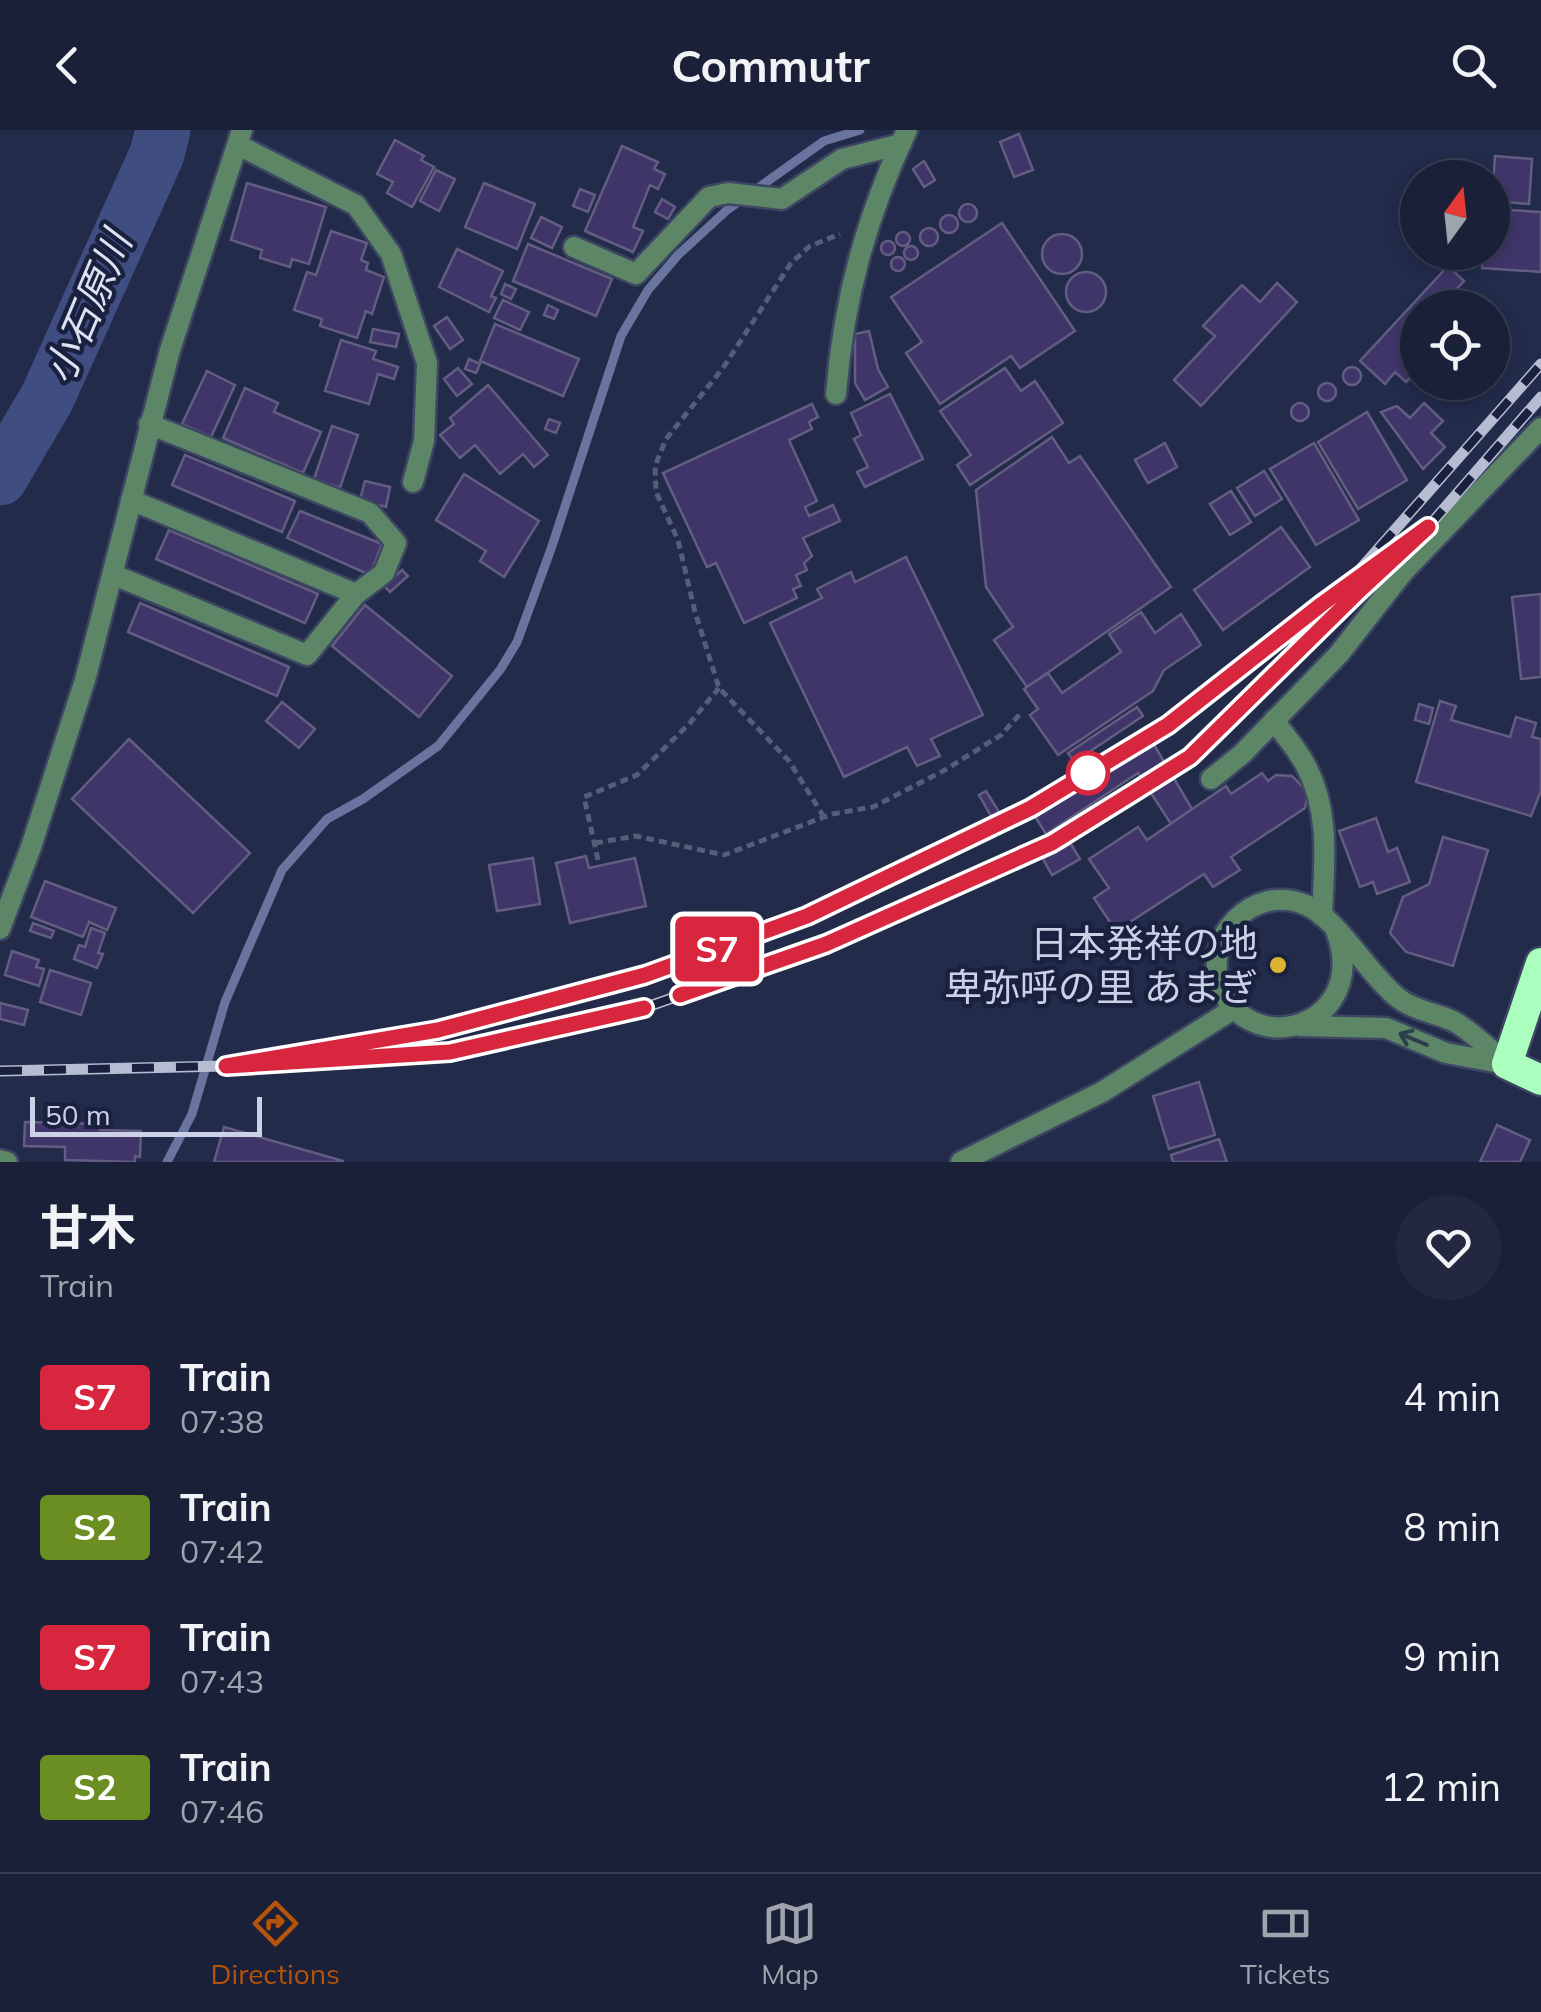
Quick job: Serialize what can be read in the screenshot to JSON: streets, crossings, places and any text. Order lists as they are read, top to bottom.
{
  "water": ["小石原川"],
  "places": ["日本発祥の地 卑弥呼の里 あまぎ"],
  "scale_bar": "50 m",
  "north": "top",
  "page": {
    "header": "Commutr",
    "on_map": "S7",
    "scale": "50 m",
    "heading": ["甘木", "Train"],
    "list": [
      {
        "mark": "S7",
        "name": "Train",
        "note": "07:38",
        "value": "4 min"
      },
      {
        "mark": "S2",
        "name": "Train",
        "note": "07:42",
        "value": "8 min"
      },
      {
        "mark": "S7",
        "name": "Train",
        "note": "07:43",
        "value": "9 min"
      },
      {
        "mark": "S2",
        "name": "Train",
        "note": "07:46",
        "value": "12 min"
      }
    ],
    "tabs": ["Directions", "Map", "Tickets"]
  }
}
